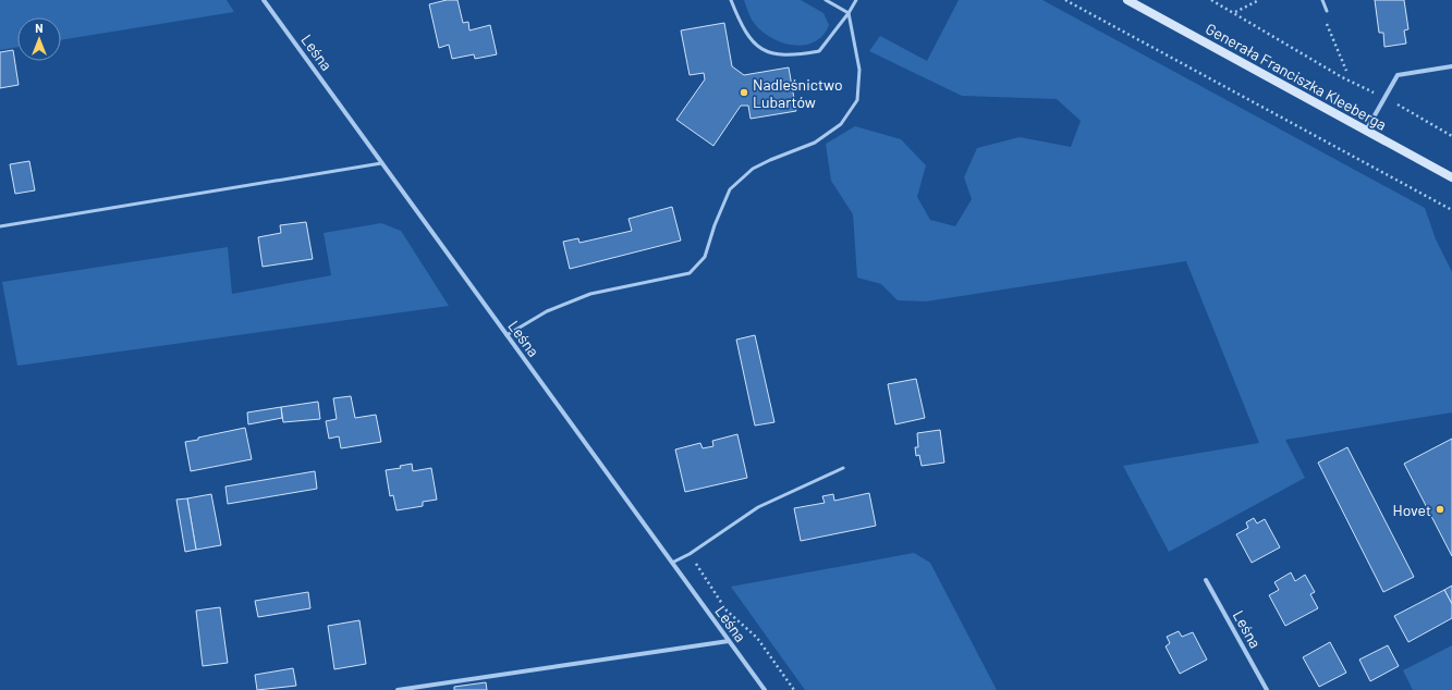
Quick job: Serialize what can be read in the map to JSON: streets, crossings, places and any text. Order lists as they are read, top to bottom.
{
  "streets": {
    "main road": ["Generała Franciszka Kleeberga"],
    "street": ["Leśna"]
  },
  "places": ["Nadleśnictwo Lubartów", "Hovet"],
  "north": "top"
}
